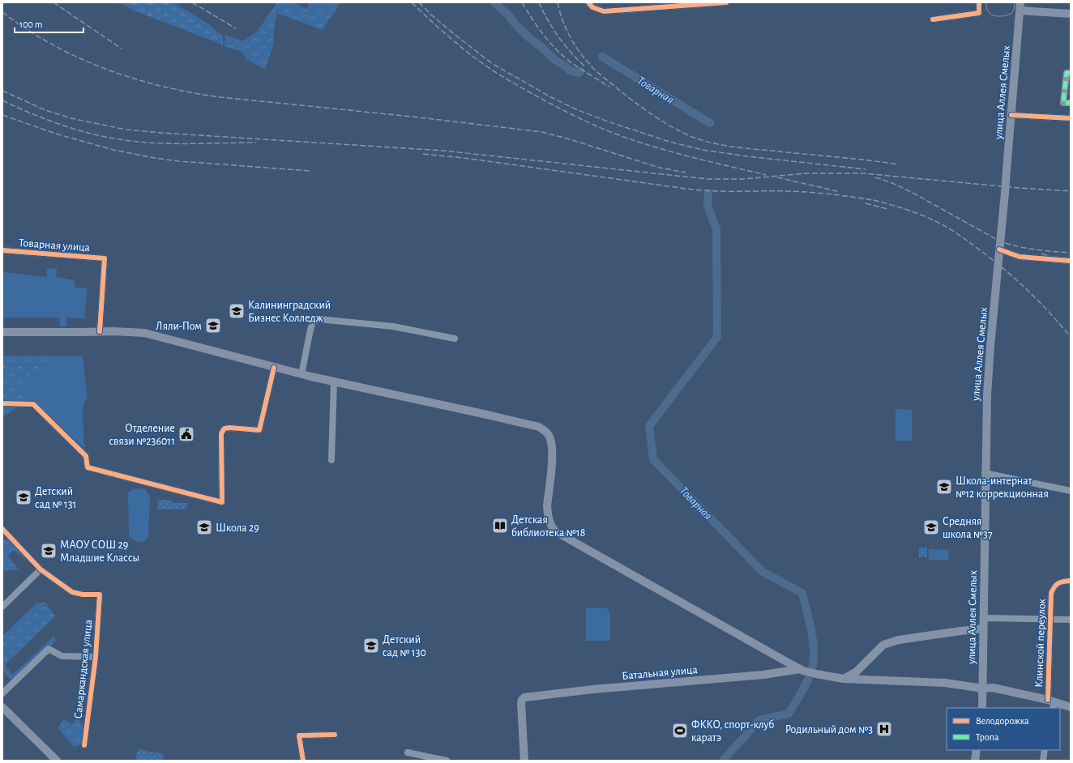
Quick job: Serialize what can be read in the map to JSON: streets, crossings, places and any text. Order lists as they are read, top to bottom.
{
  "streets": {
    "main road": ["улица Аллея Смелых", "Батальная улица"],
    "street": ["Товарная улица", "Клинской переулок", "Самаркандская улица"]
  },
  "crossings": [
    ["улица Аллея Смелых", "Клинской переулок"]
  ],
  "water": ["Товарная"],
  "places": {
    "school or university": [
      "Калининградский Бизнес Колледж",
      "Ляли-Пом",
      "Школа-интернат №12 коррекционная",
      "Детский сад № 131",
      "Школа 29",
      "Средняя школа №37",
      "МАОУ СОШ 29 Младшие Классы",
      "Детский сад № 130"
    ],
    "public building": ["Отделение связи №236011"],
    "library": ["Детская библиотека №18"],
    "hospital": ["Родильный дом №3"],
    "sports": ["ФККО, спорт-клуб каратэ"]
  },
  "legend": ["Велодорожка", "Тропа"],
  "scale_bar": "100 m"
}
